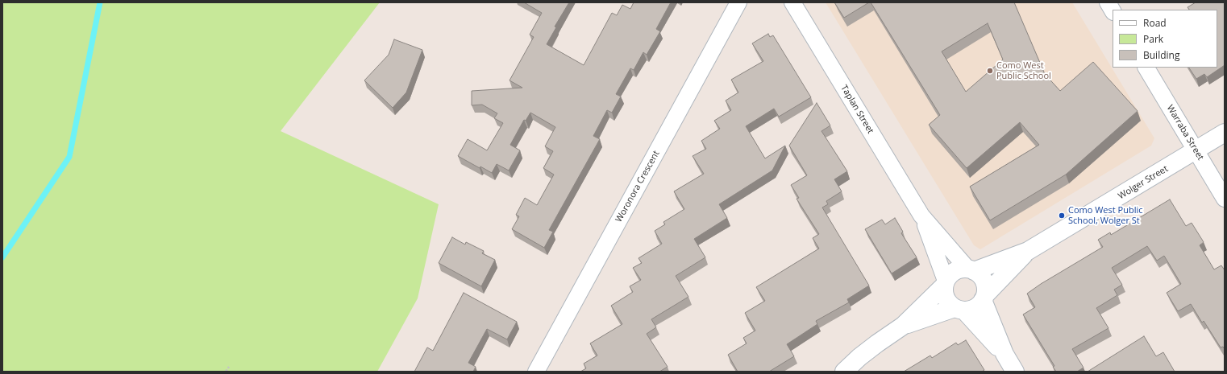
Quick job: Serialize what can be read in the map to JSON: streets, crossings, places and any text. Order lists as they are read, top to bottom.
{
  "streets": {
    "street": [
      "Taplan Street",
      "Warraba Street",
      "Wolger Street",
      "Woronora Crescent"
    ]
  },
  "crossings": [
    ["Taplan Street", "Wolger Street"],
    ["Warraba Street", "Wolger Street"]
  ],
  "places": ["Como West Public School", "Como West Public School, Wolger St"],
  "legend": ["Road", "Park", "Building"]
}
